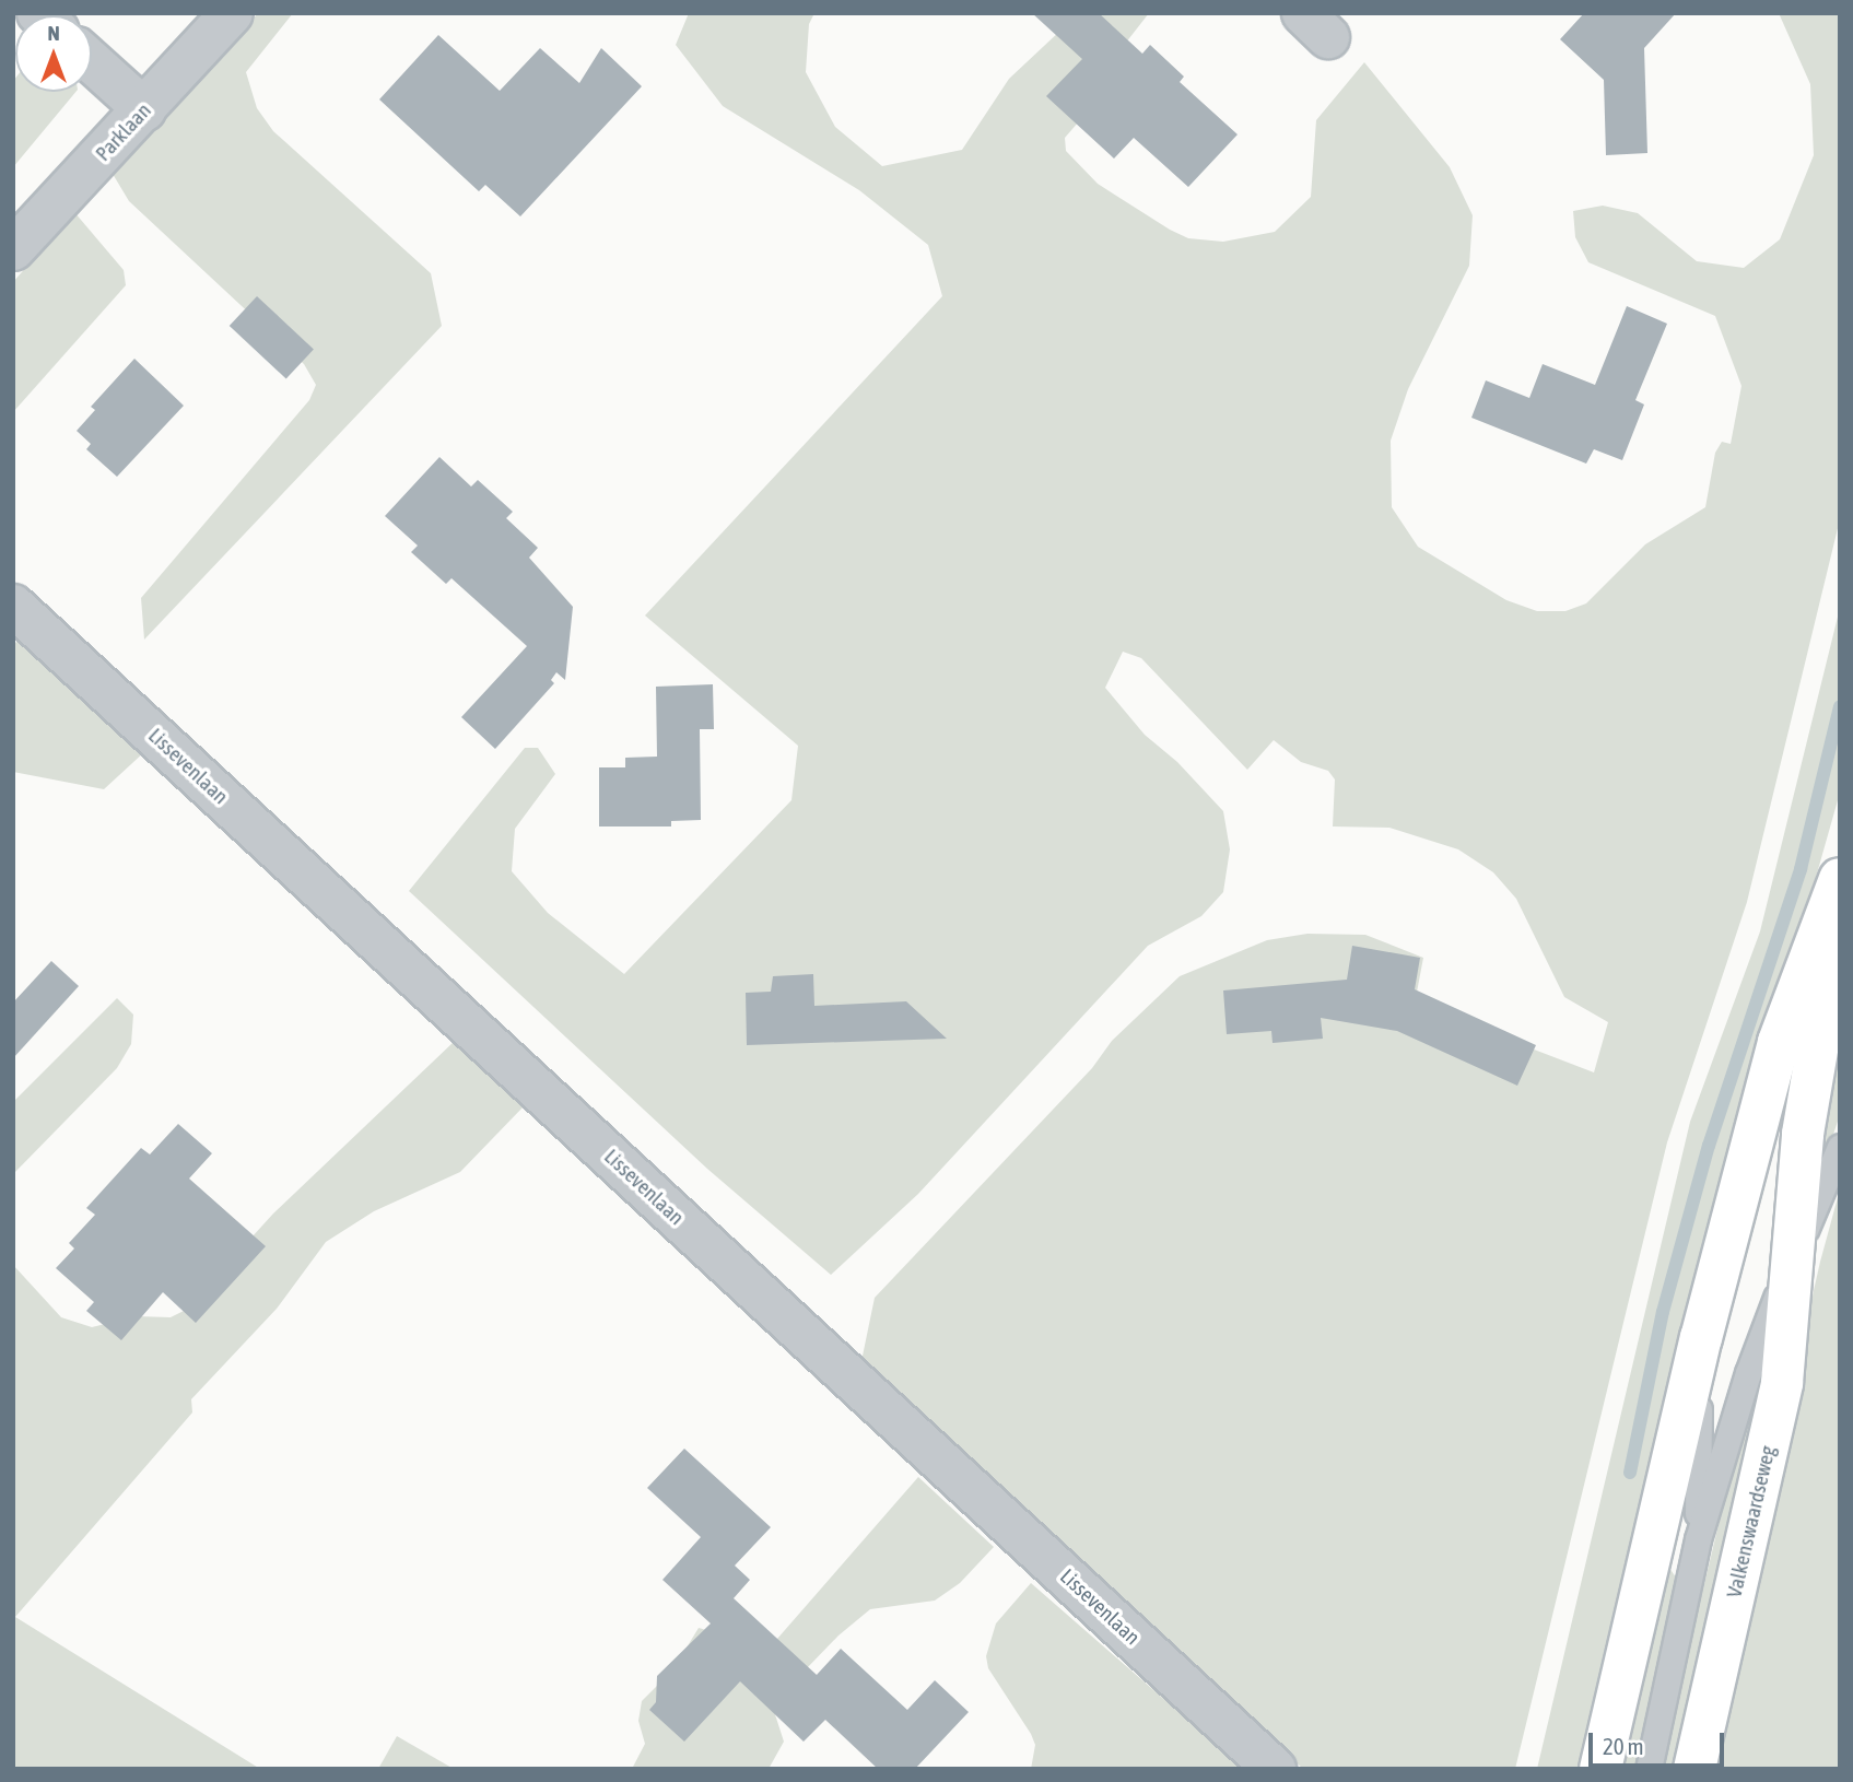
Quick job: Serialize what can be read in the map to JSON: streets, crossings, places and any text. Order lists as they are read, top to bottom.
{
  "streets": {
    "main road": ["Valkenswaardseweg"],
    "street": ["Parklaan", "Lissevenlaan"]
  },
  "scale_bar": "20 m",
  "north": "top"
}
